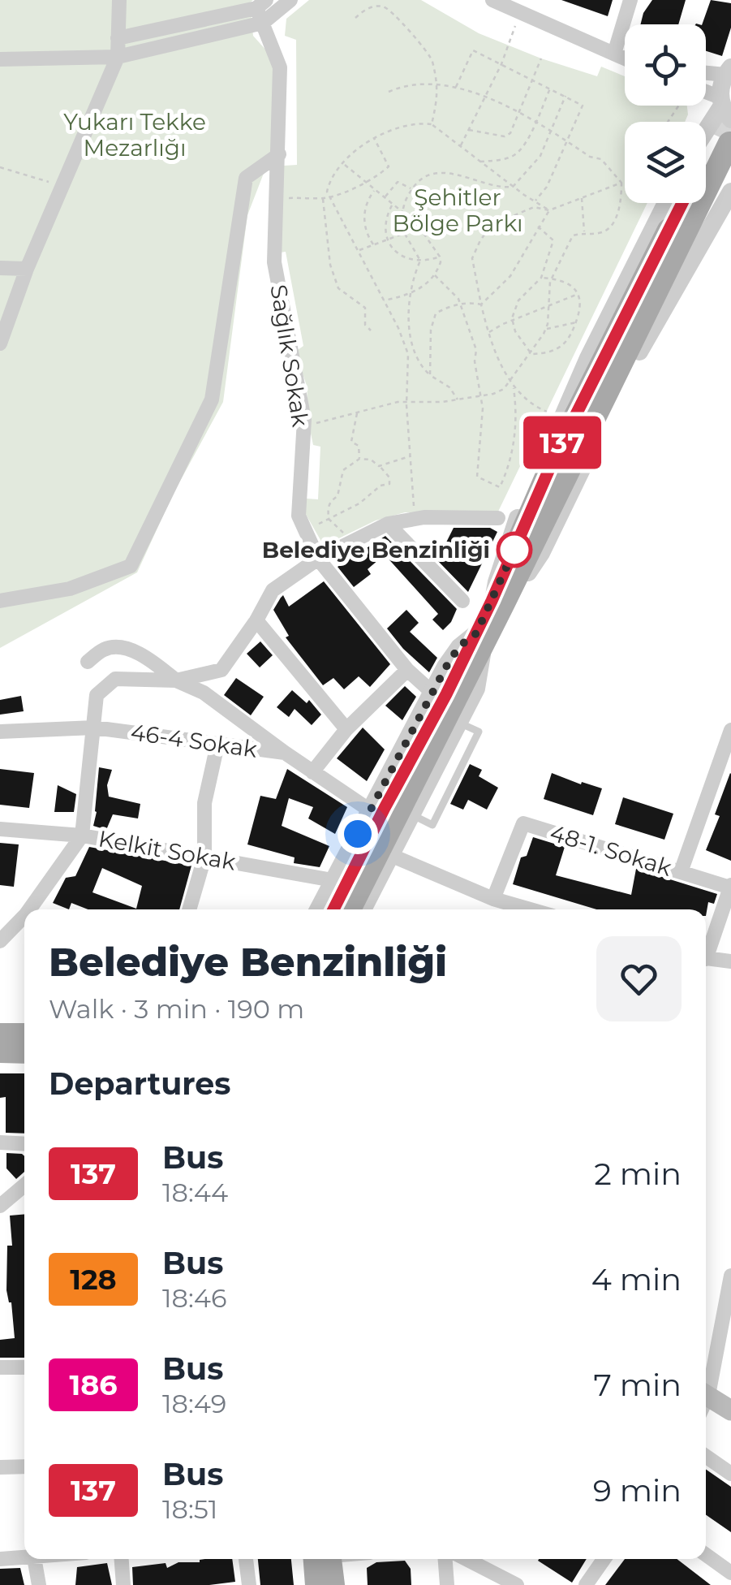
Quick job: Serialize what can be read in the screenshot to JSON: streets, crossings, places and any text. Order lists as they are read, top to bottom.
{
  "streets": {
    "street": [
      "Sağlık Sokak",
      "46-4 Sokak",
      "Kelkit Sokak",
      "48-1. Sokak"
    ]
  },
  "parks": ["Yukarı Tekke Mezarlığı", "Şehitler Bölge Parkı"],
  "places": ["Belediye Benzinliği"],
  "lines": ["bus line 137"],
  "page": {
    "on_map": "137",
    "heading": [
      ["Belediye Benzinliği", "Walk · 3 min · 190 m"],
      "Departures"
    ],
    "list": [
      {
        "mark": "137",
        "name": "Bus",
        "note": "18:44",
        "value": "2 min"
      },
      {
        "mark": "128",
        "name": "Bus",
        "note": "18:46",
        "value": "4 min"
      },
      {
        "mark": "186",
        "name": "Bus",
        "note": "18:49",
        "value": "7 min"
      },
      {
        "mark": "137",
        "name": "Bus",
        "note": "18:51",
        "value": "9 min"
      }
    ]
  }
}
